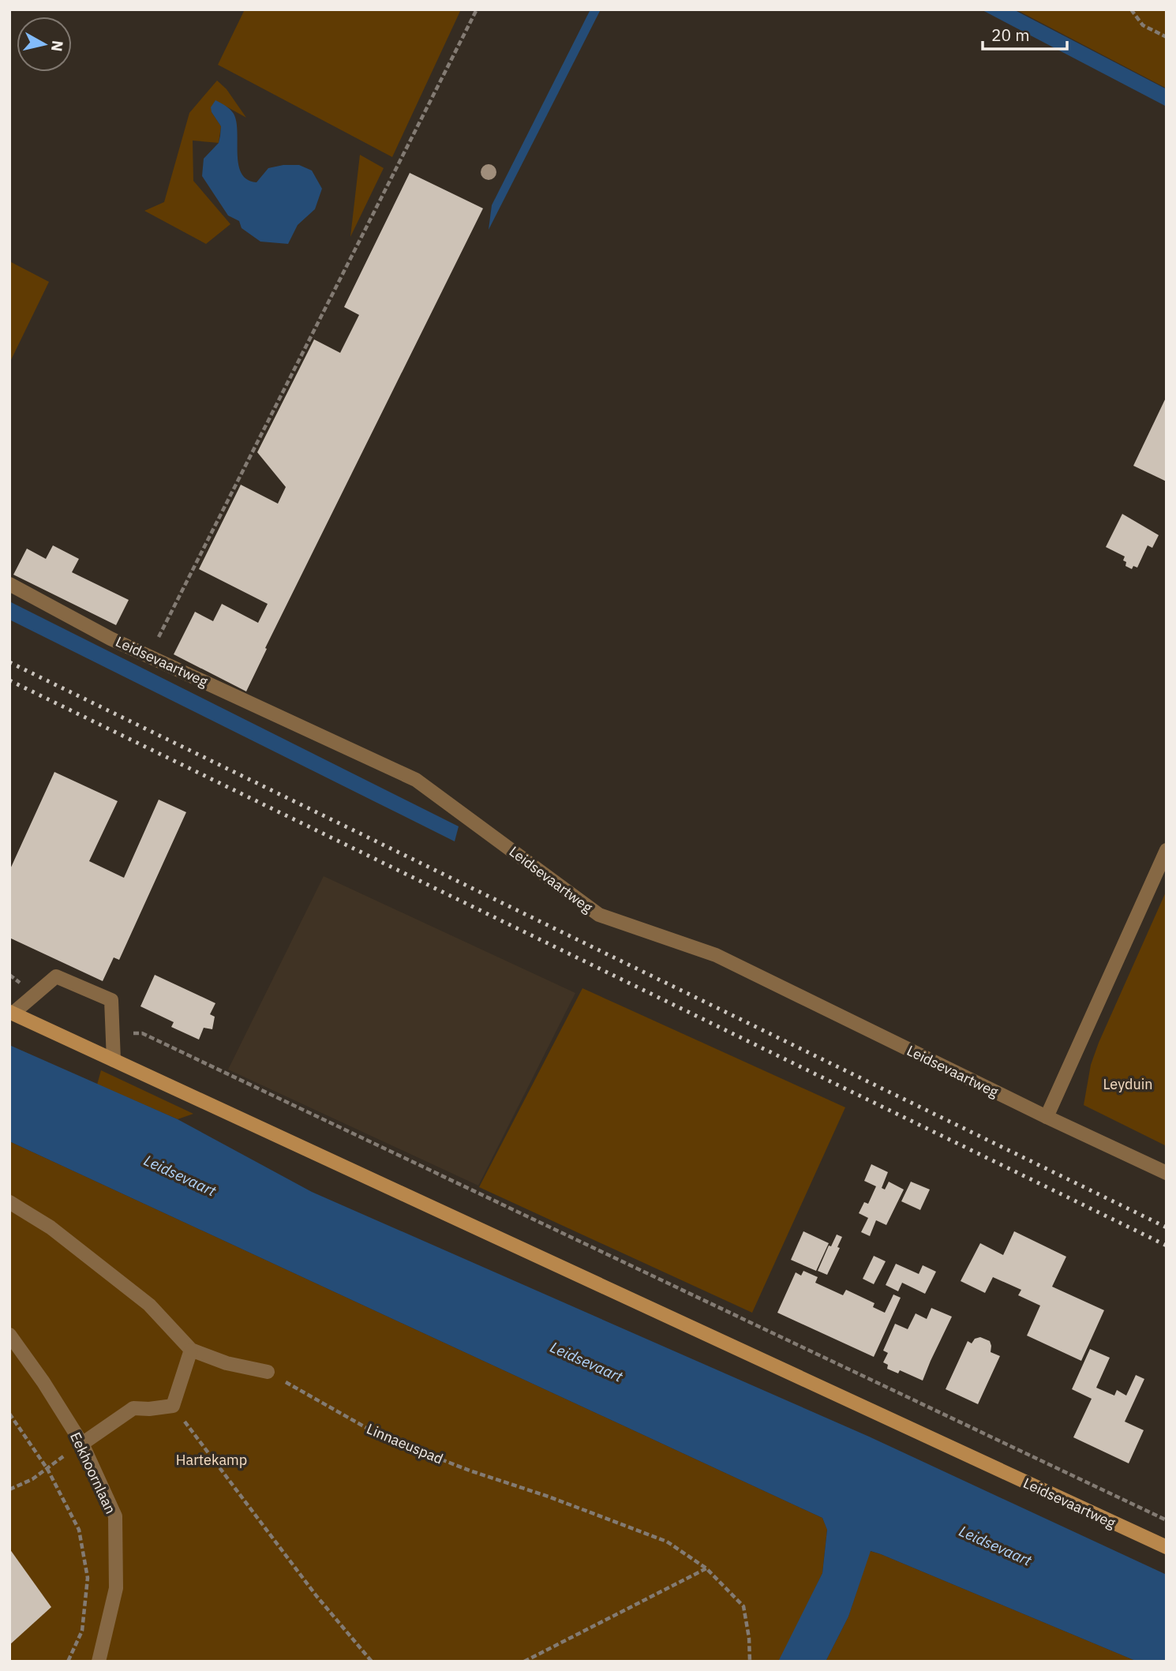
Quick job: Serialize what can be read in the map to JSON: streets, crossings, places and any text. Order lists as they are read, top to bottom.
{
  "streets": {
    "street": ["Leidsevaartweg", "Eekhoornlaan"],
    "path": ["Linnaeuspad"]
  },
  "water": ["Leidsevaart"],
  "parks": ["Leyduin", "Hartekamp"],
  "scale_bar": "20 m",
  "north": "right"
}
